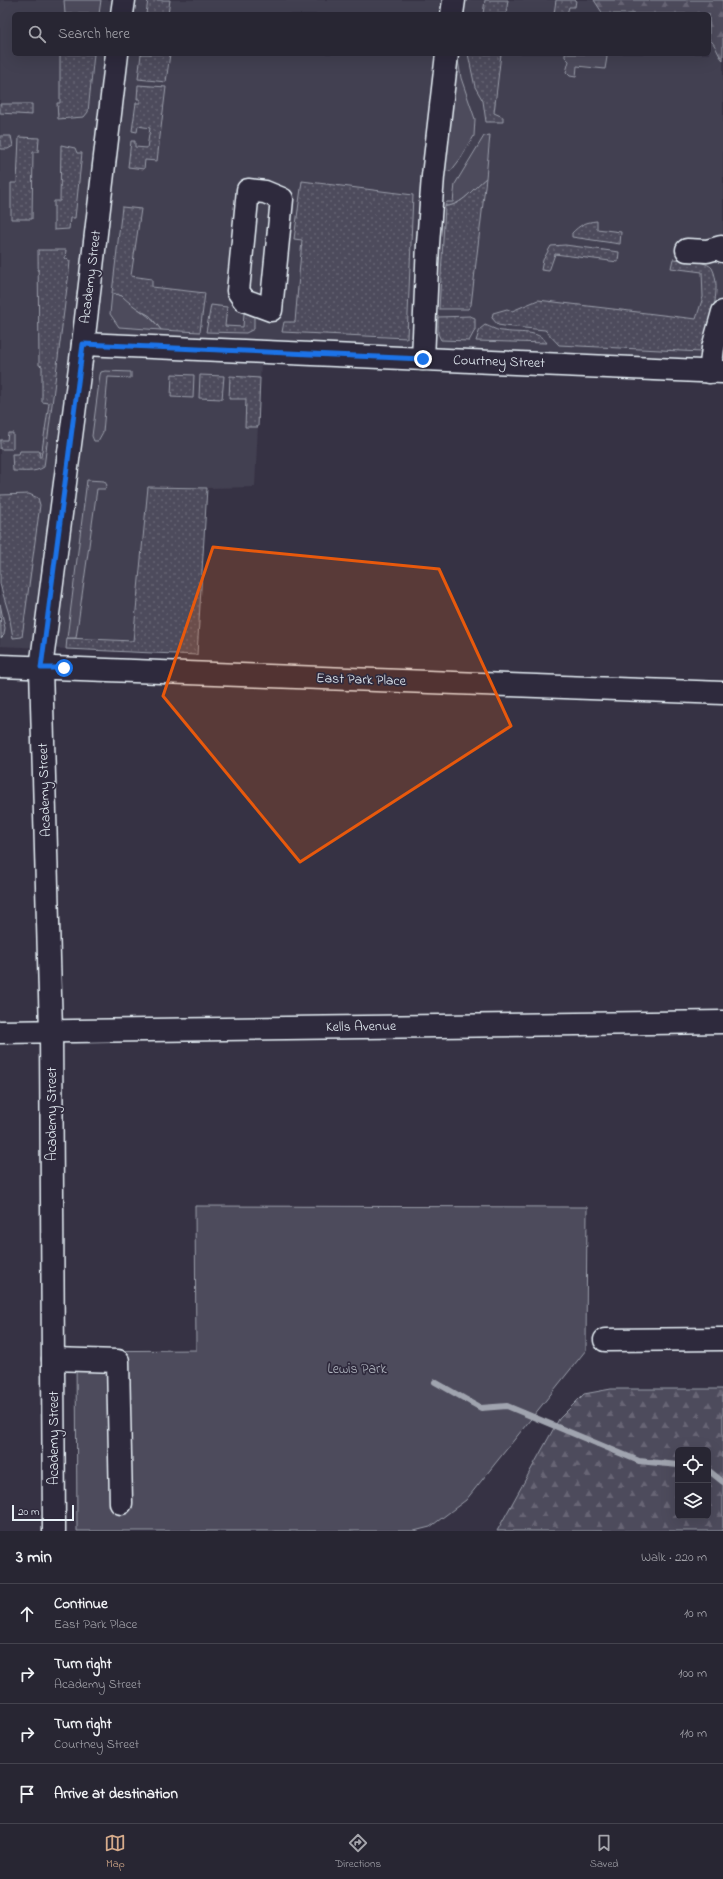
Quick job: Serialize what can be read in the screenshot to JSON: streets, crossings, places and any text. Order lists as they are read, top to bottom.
{
  "streets": {
    "street": [
      "Academy Street",
      "Courtney Street",
      "East Park Place",
      "Kells Avenue"
    ]
  },
  "crossings": [
    ["Academy Street", "Courtney Street"],
    ["Academy Street", "East Park Place"],
    ["Academy Street", "Kells Avenue"]
  ],
  "parks": ["Lewis Park"],
  "scale_bar": "20 m",
  "page": {
    "search": "Search here",
    "scale": "20 m",
    "heading": ["3 min", "Walk · 220 m"],
    "list": [
      ["Continue", "East Park Place", "10 m"],
      ["Turn right", "Academy Street", "100 m"],
      ["Turn right", "Courtney Street", "110 m"],
      "Arrive at destination"
    ],
    "nav": ["Map", "Directions", "Saved"]
  }
}
